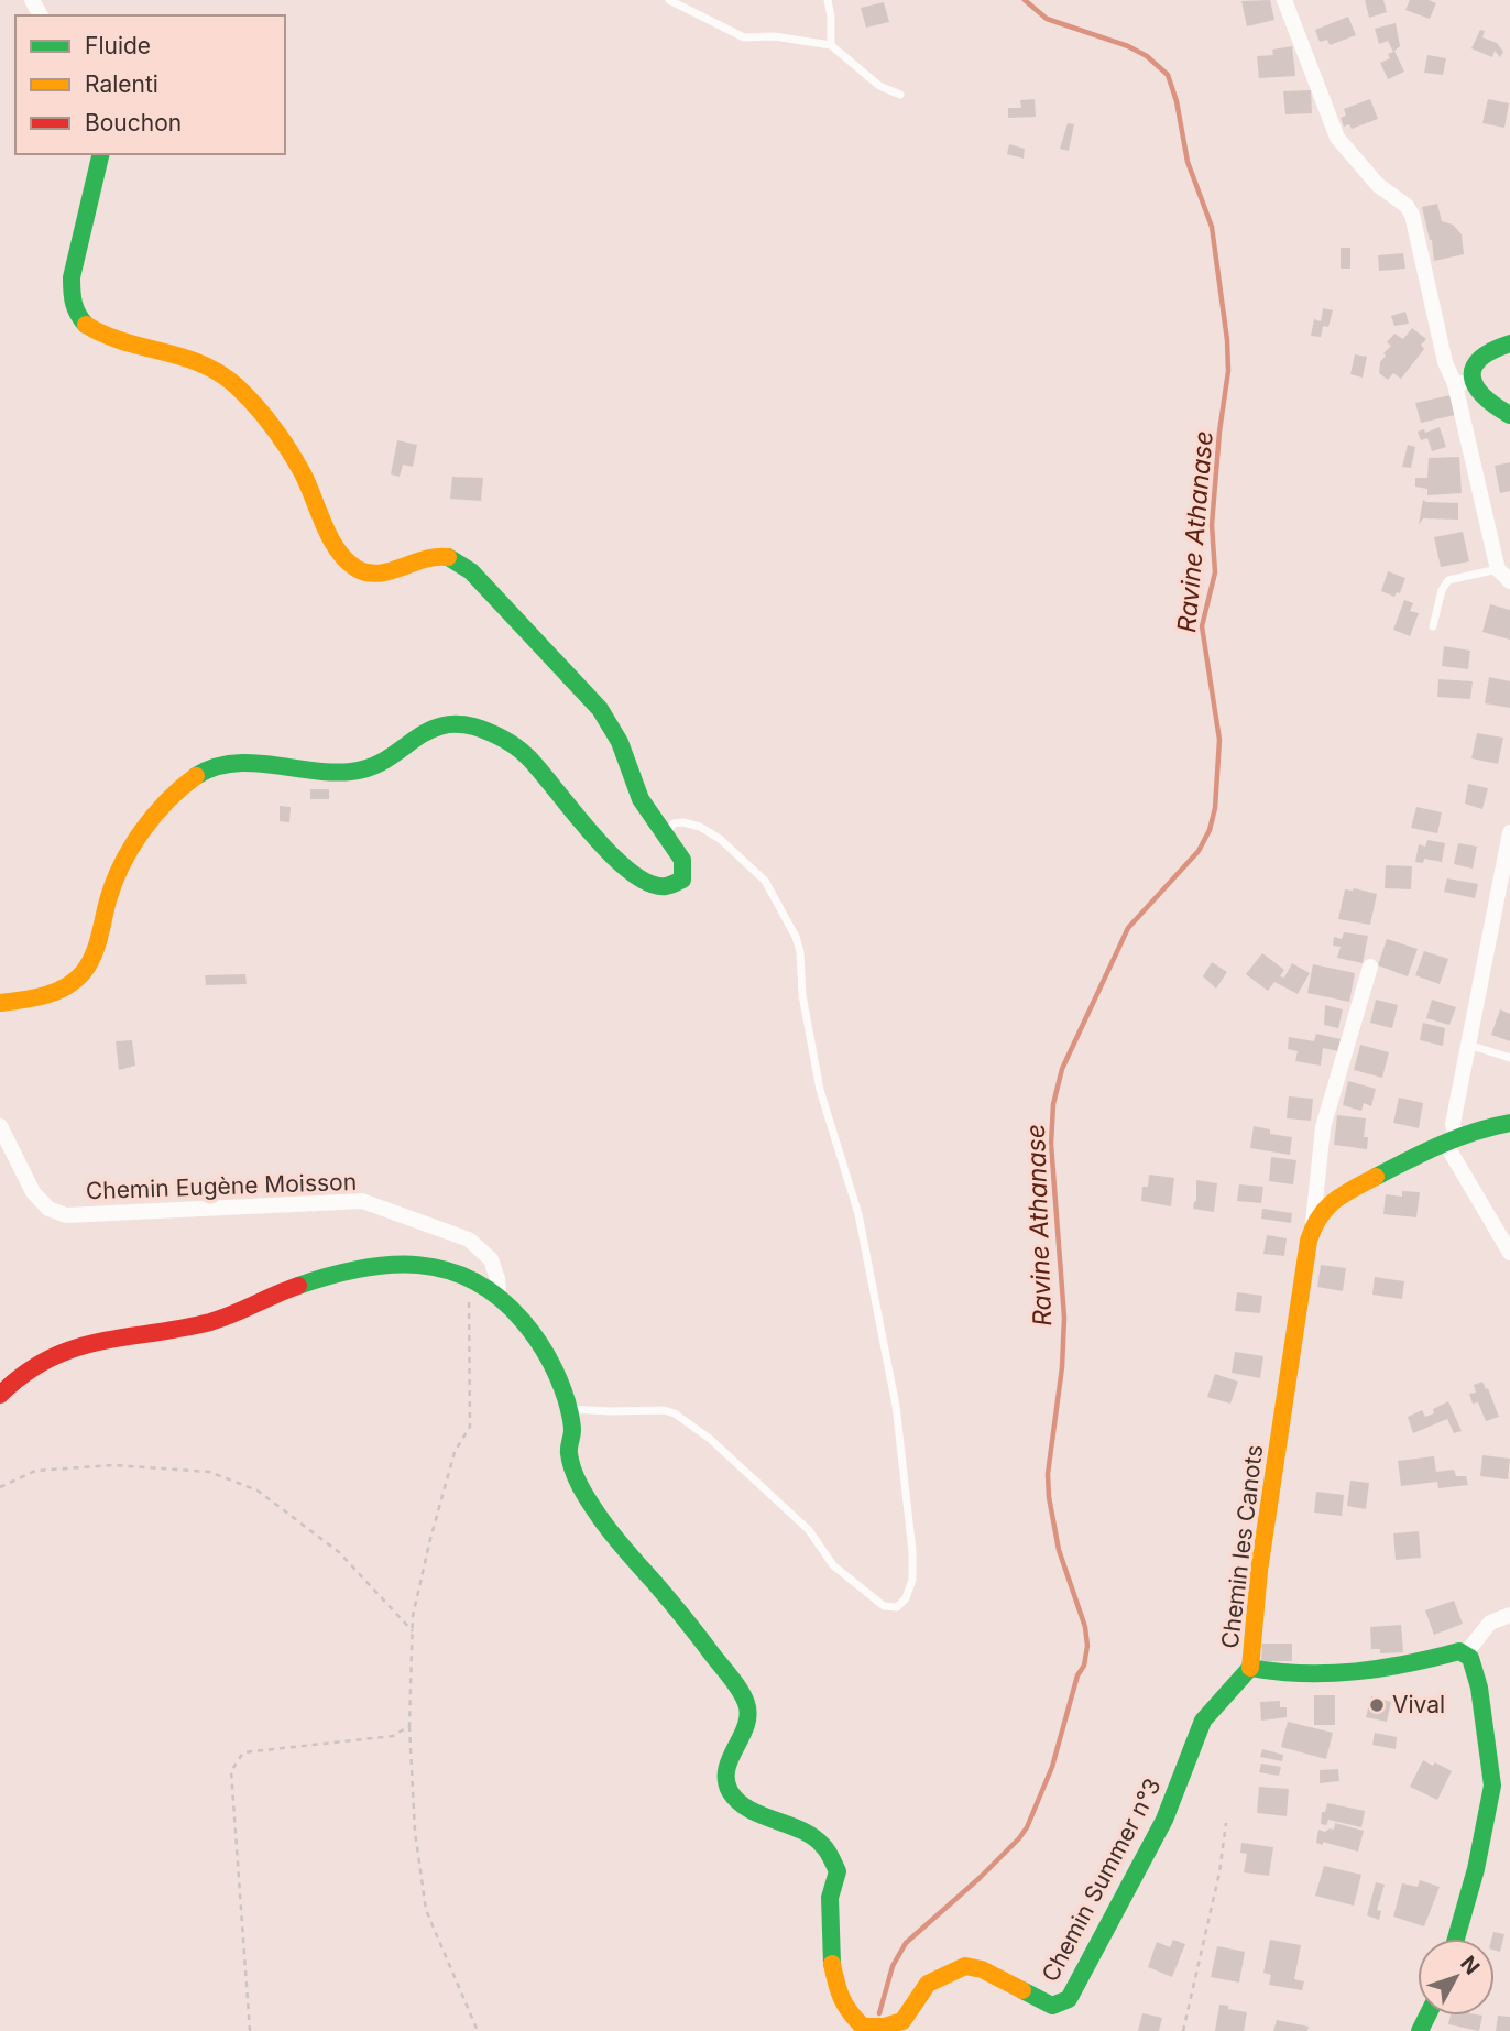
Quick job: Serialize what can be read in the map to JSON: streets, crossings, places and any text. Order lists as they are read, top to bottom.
{
  "streets": {
    "street": ["Chemin Eugène Moisson", "Chemin les Canots", "Chemin Summer n°3"]
  },
  "crossings": [
    ["Chemin Eugène Moisson", "Chemin Summer n°3"],
    ["Chemin les Canots", "Chemin Summer n°3"]
  ],
  "water": ["Ravine Athanase"],
  "places": ["Vival"],
  "legend": ["Fluide", "Ralenti", "Bouchon"],
  "north": "top right"
}
